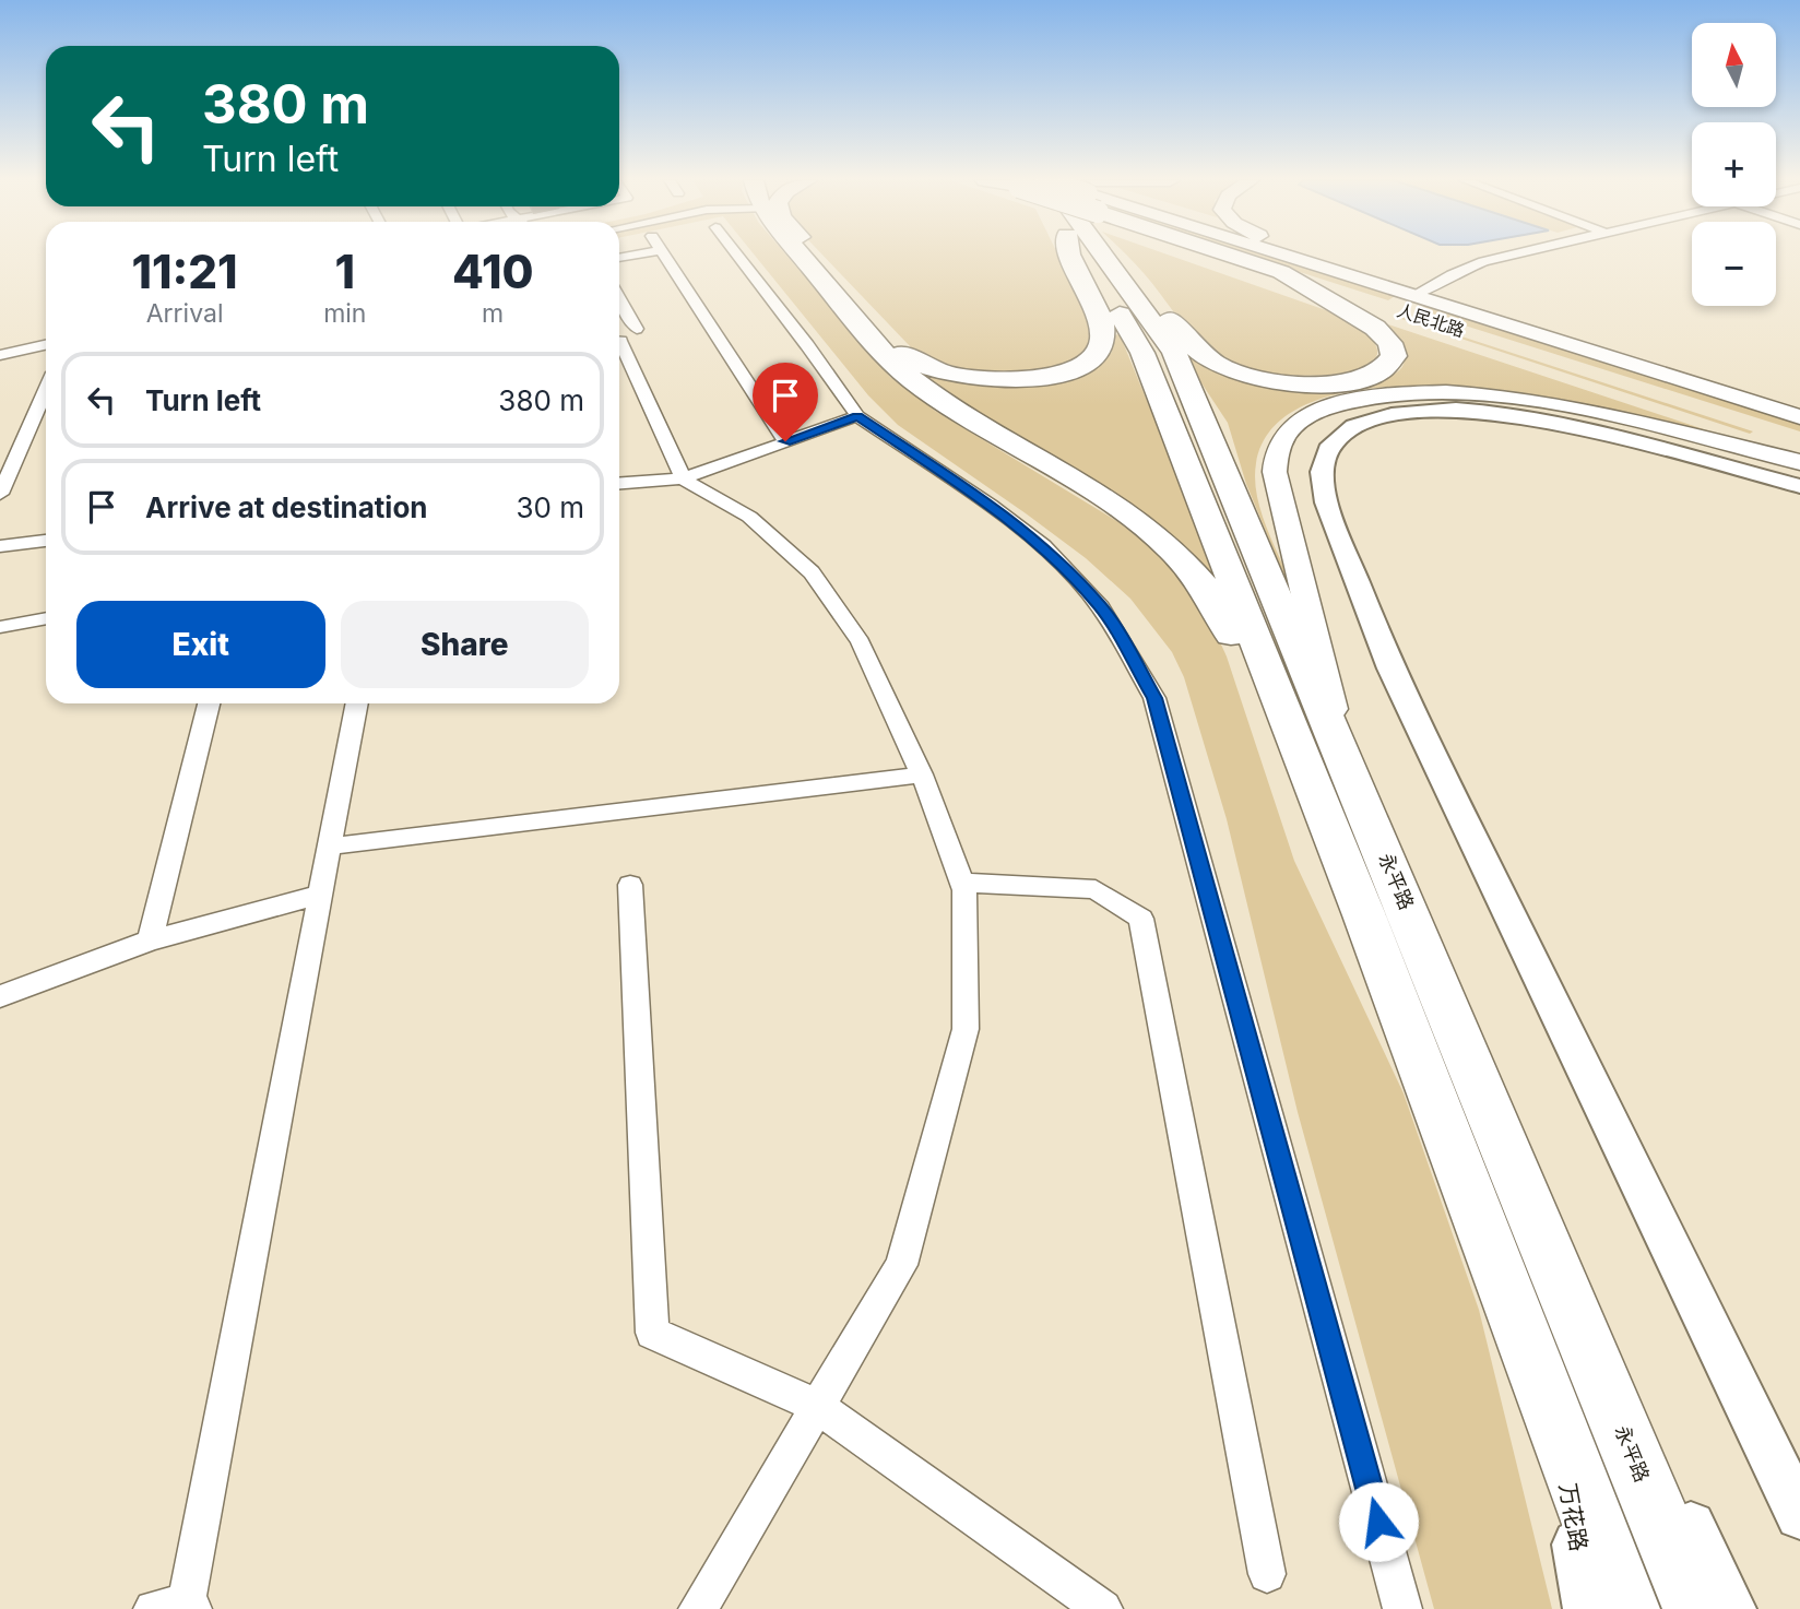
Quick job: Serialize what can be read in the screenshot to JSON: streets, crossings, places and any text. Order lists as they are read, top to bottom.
{
  "streets": {
    "highway": ["人民北路", "永平路"],
    "street": ["万花路"]
  },
  "crossings": [
    ["永平路", "万花路"]
  ],
  "north": "top",
  "page": {
    "map_buttons": ["+", "−"],
    "turn": ["380 m", "Turn left"],
    "eta": [
      "11:21",
      "Arrival",
      "1",
      "min",
      "410",
      "m"
    ],
    "list": [
      {
        "name": "Turn left",
        "value": "380 m"
      },
      {
        "name": "Arrive at destination",
        "value": "30 m"
      }
    ],
    "buttons": ["Exit", "Share"]
  }
}
